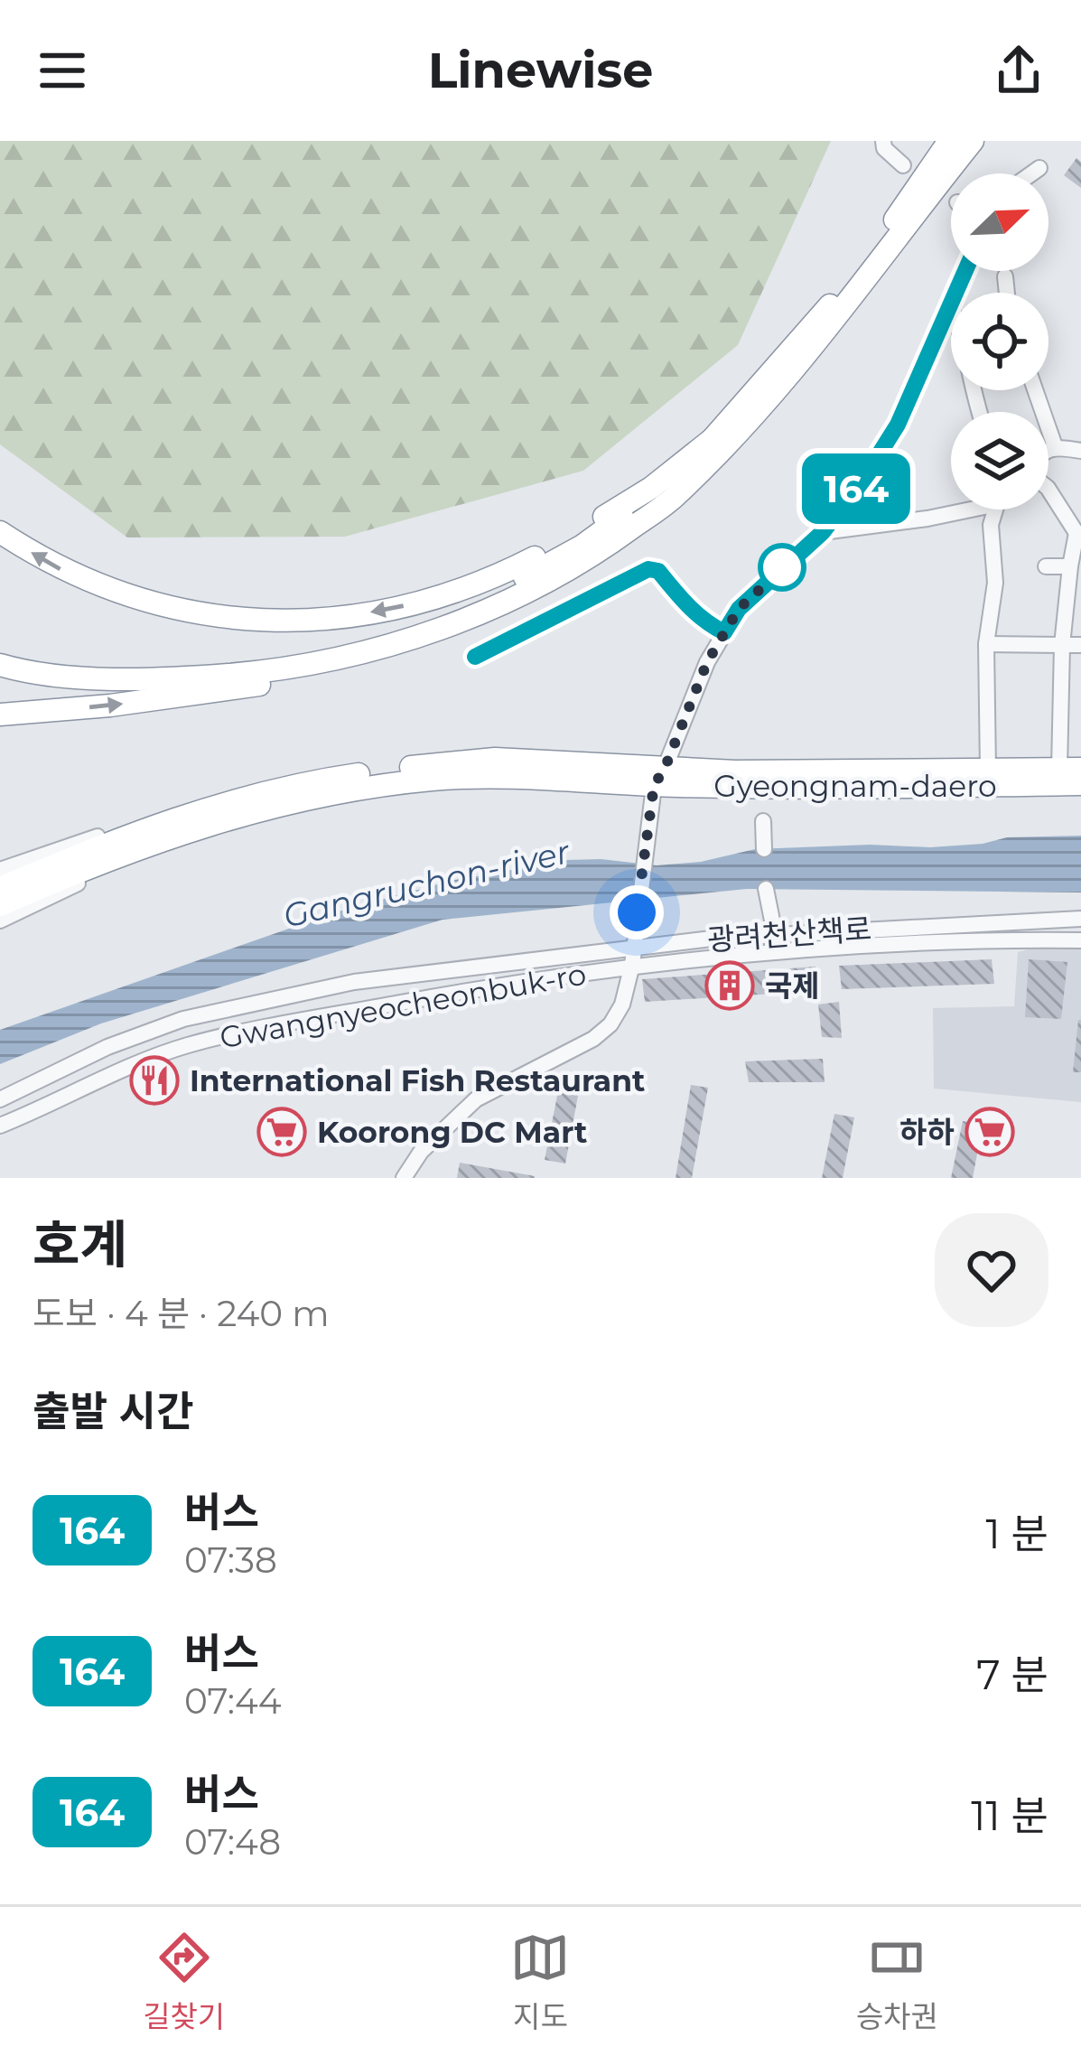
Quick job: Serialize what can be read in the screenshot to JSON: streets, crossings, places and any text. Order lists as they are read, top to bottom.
{
  "streets": {
    "highway": ["Gyeongnam-daero"],
    "street": ["광려천산책로", "Gwangnyeocheonbuk-ro"]
  },
  "water": ["Gangruchon-river"],
  "places": {
    "building": ["국제"],
    "restaurant": ["International Fish Restaurant"],
    "supermarket": ["Koorong DC Mart", "하하"]
  },
  "lines": ["bus line 164"],
  "north": "top right",
  "page": {
    "header": "Linewise",
    "on_map": "164",
    "heading": [
      ["호계", "도보 · 4 분 · 240 m"],
      "출발 시간"
    ],
    "list": [
      {
        "mark": "164",
        "name": "버스",
        "note": "07:38",
        "value": "1 분"
      },
      {
        "mark": "164",
        "name": "버스",
        "note": "07:44",
        "value": "7 분"
      },
      {
        "mark": "164",
        "name": "버스",
        "note": "07:48",
        "value": "11 분"
      }
    ],
    "tabs": ["길찾기", "지도", "승차권"]
  }
}
